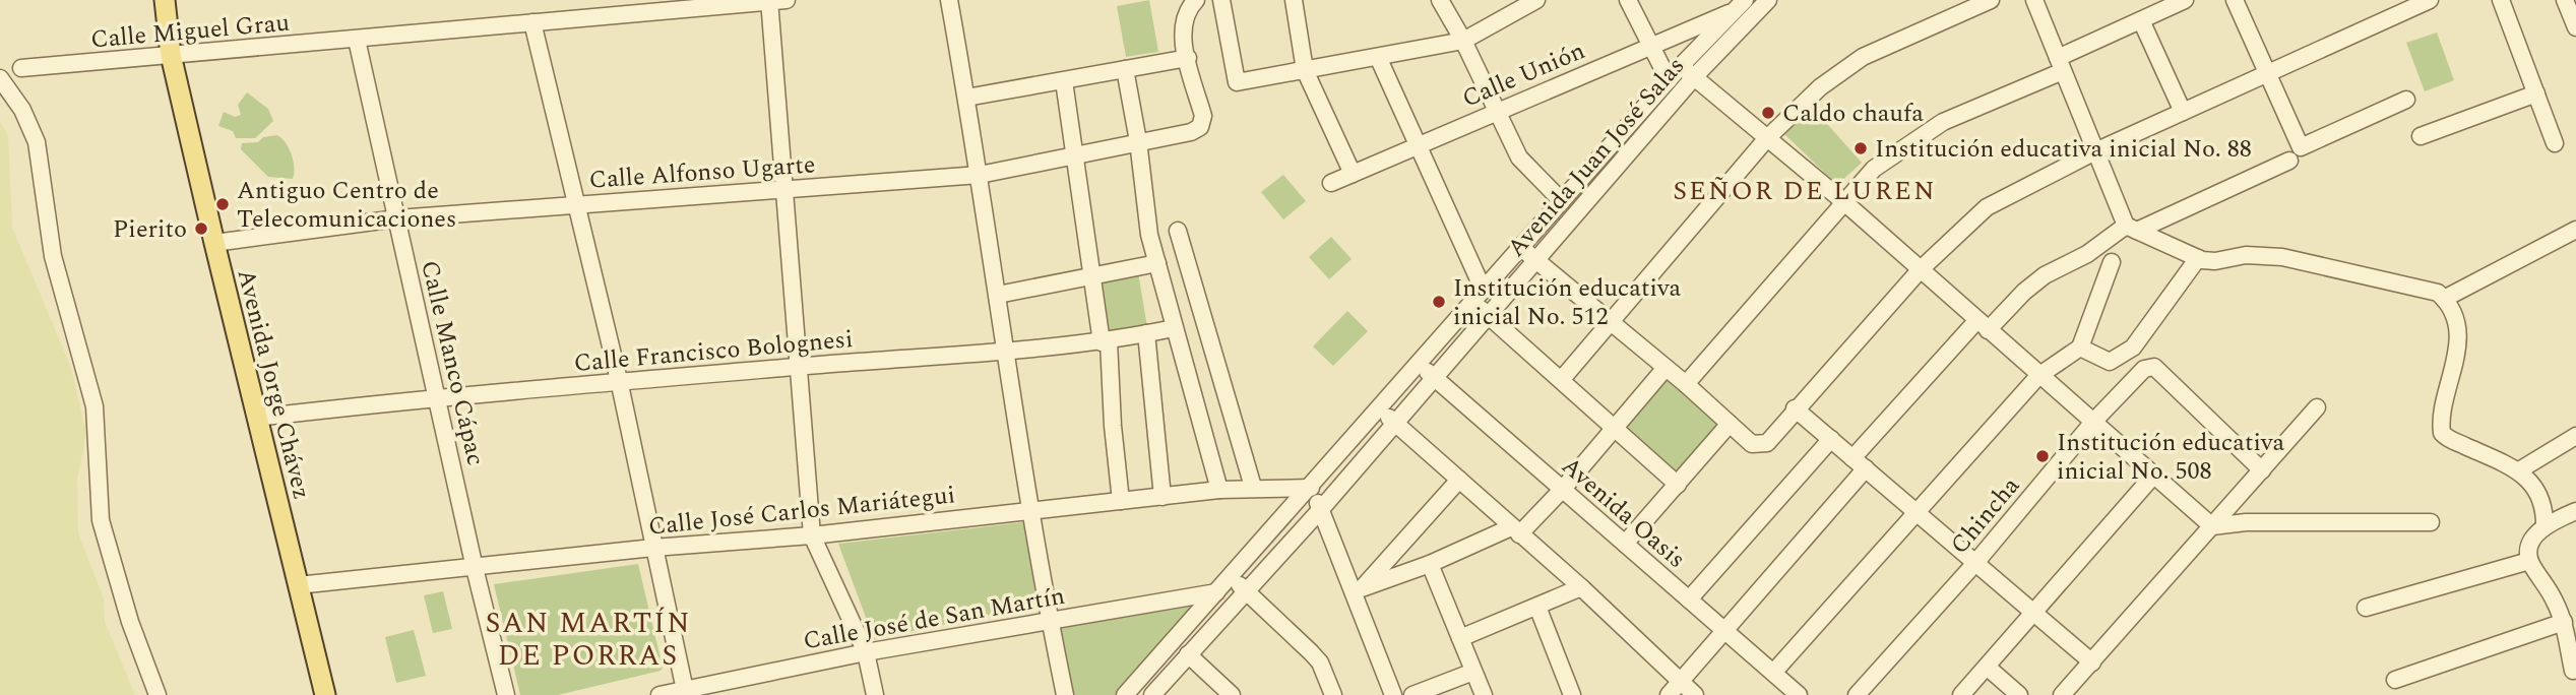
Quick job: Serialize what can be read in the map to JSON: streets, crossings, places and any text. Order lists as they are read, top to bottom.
{
  "streets": {
    "main road": ["Avenida Jorge Chávez"],
    "street": [
      "Calle Miguel Grau",
      "Calle Unión",
      "Avenida Juan José Salas",
      "Calle Alfonso Ugarte",
      "Calle Francisco Bolognesi",
      "Calle Manco Cápac",
      "Calle José Carlos Mariátegui",
      "Avenida Oasis",
      "Chincha",
      "Calle José de San Martín"
    ]
  },
  "crossings": [
    ["Calle Miguel Grau", "Calle Manco Cápac"],
    ["Calle Miguel Grau", "Avenida Jorge Chávez"],
    ["Calle Unión", "Avenida Juan José Salas"],
    ["Avenida Juan José Salas", "Calle José Carlos Mariátegui"],
    ["Avenida Juan José Salas", "Avenida Oasis"],
    ["Avenida Juan José Salas", "Calle José de San Martín"],
    ["Calle Alfonso Ugarte", "Calle Manco Cápac"],
    ["Calle Alfonso Ugarte", "Avenida Jorge Chávez"],
    ["Calle Francisco Bolognesi", "Calle Manco Cápac"],
    ["Calle Francisco Bolognesi", "Avenida Jorge Chávez"],
    ["Calle Manco Cápac", "Calle José Carlos Mariátegui"],
    ["Avenida Jorge Chávez", "Calle José Carlos Mariátegui"]
  ],
  "districts": ["SEÑOR DE LUREN", "SAN MARTÍN DE PORRAS"],
  "places": [
    "Caldo chaufa",
    "Institución educativa inicial No. 88",
    "Antiguo Centro de Telecomunicaciones",
    "Pierito",
    "Institución educativa inicial No. 512",
    "Institución educativa inicial No. 508"
  ]
}
